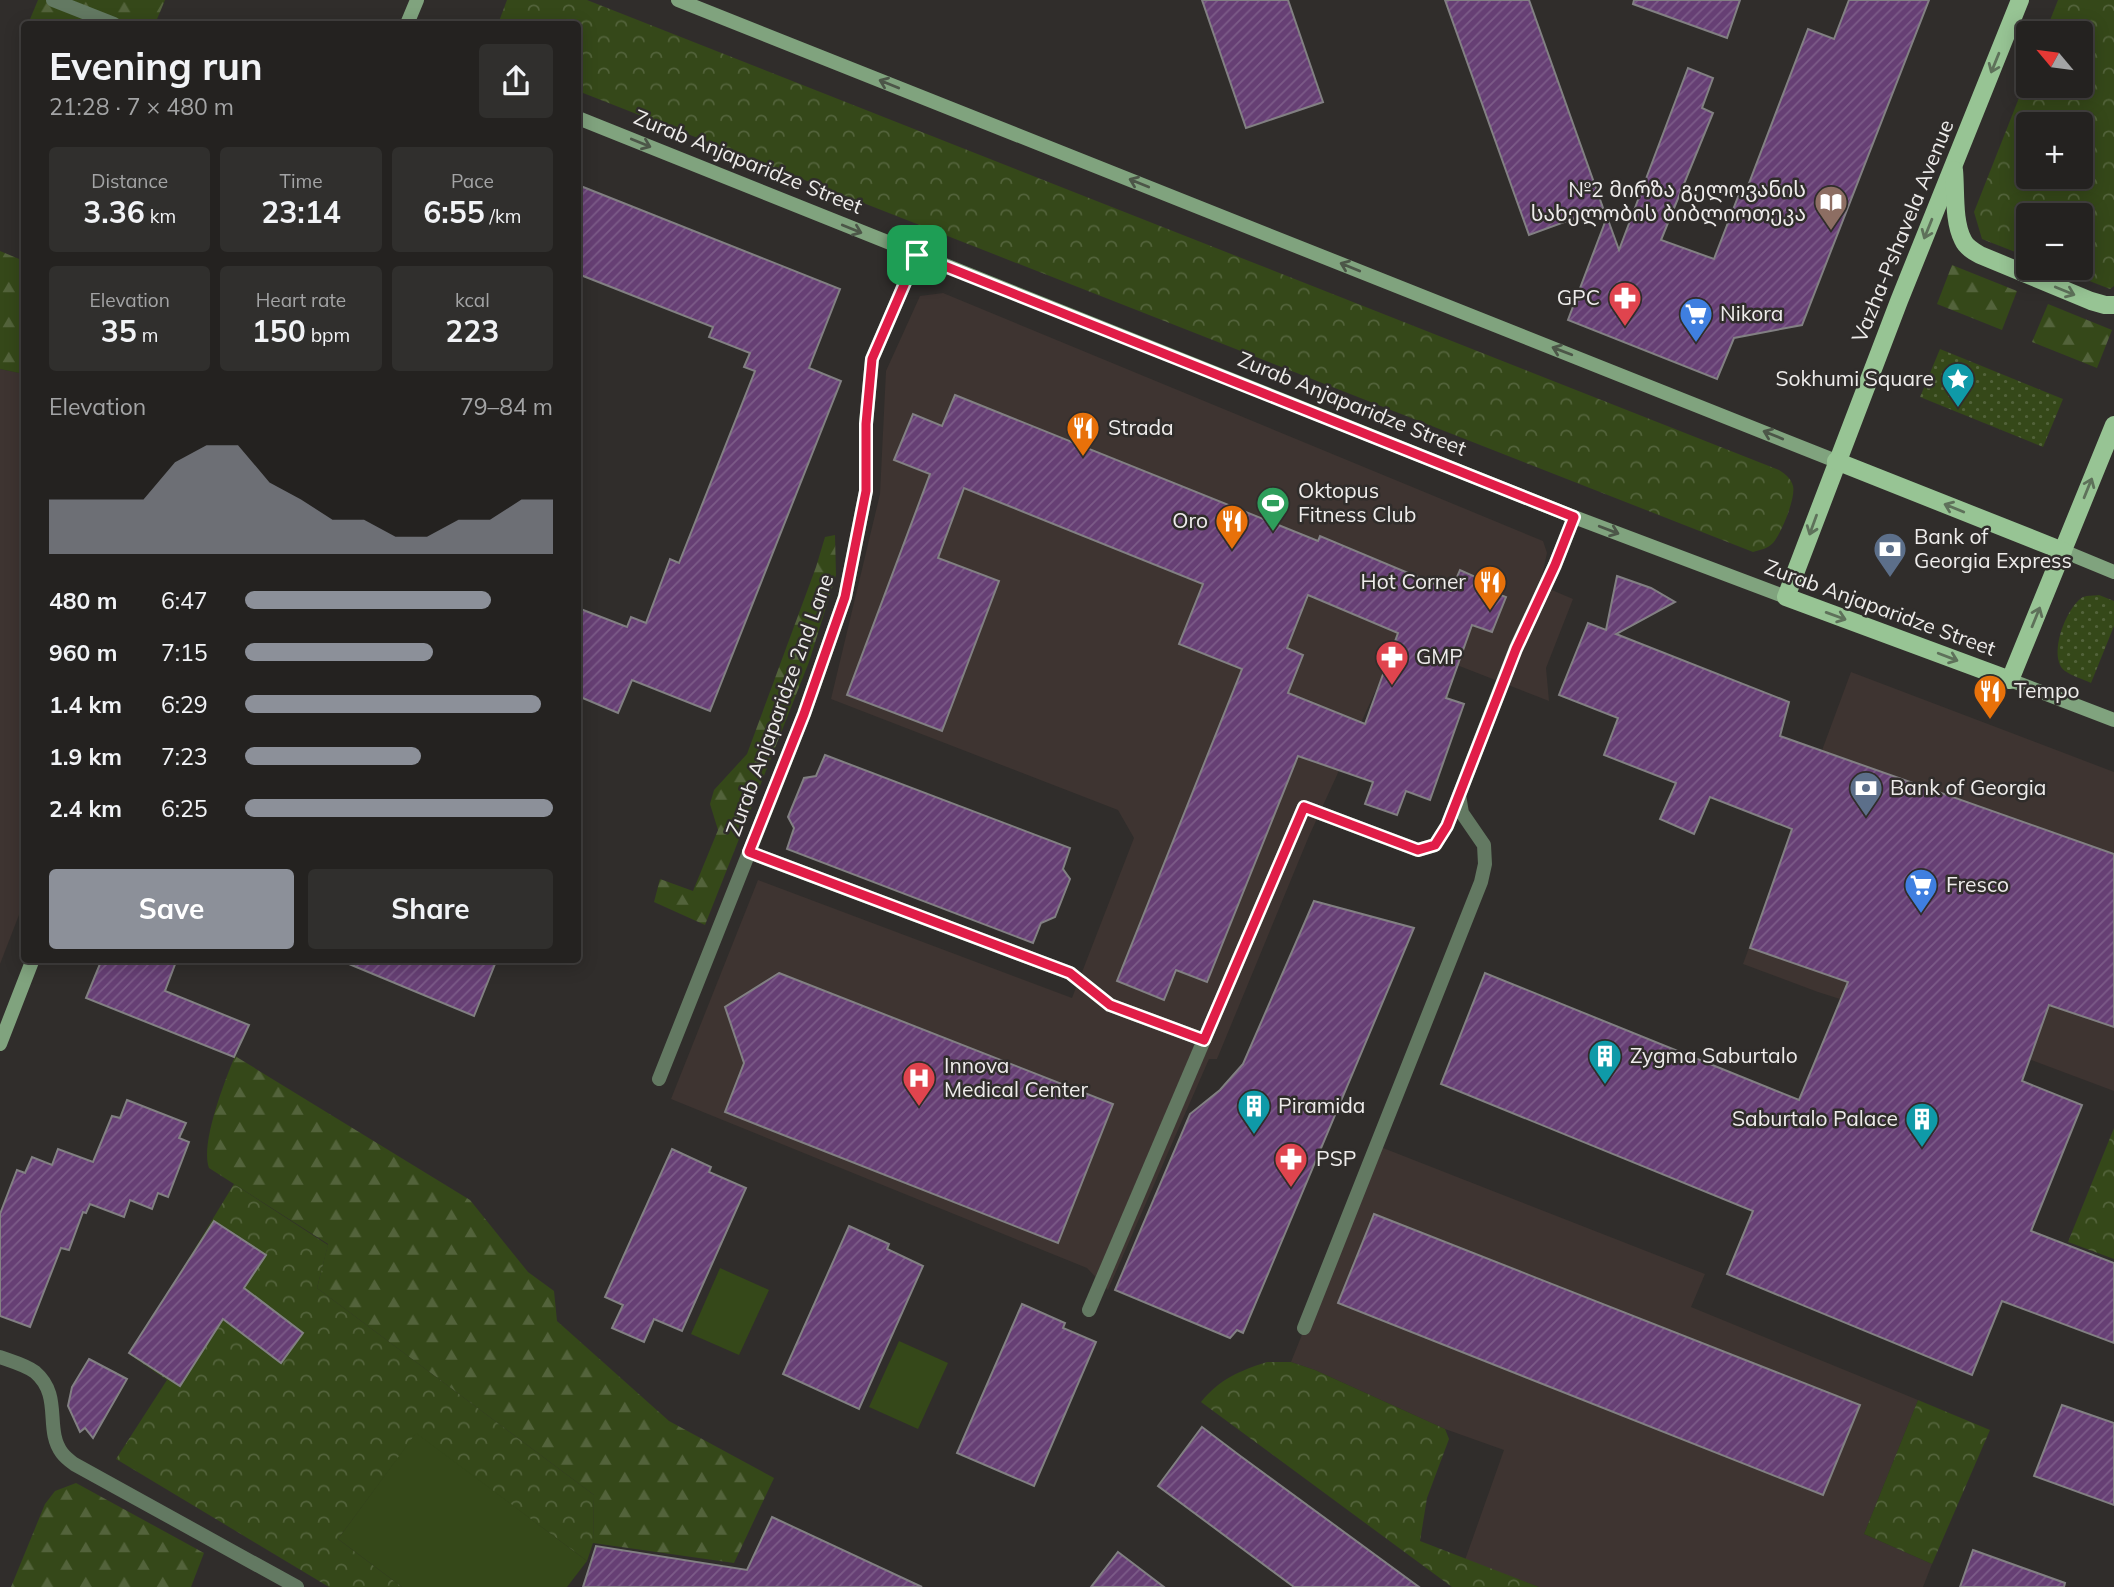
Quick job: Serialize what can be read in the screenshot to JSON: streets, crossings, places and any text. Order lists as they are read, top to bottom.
{
  "streets": {
    "main road": ["Zurab Anjaparidze Street", "Vazha-Pshavela Avenue"],
    "street": ["Zurab Anjaparidze 2nd Lane"]
  },
  "crossings": [
    ["Zurab Anjaparidze Street", "Vazha-Pshavela Avenue"],
    ["Zurab Anjaparidze Street", "Zurab Anjaparidze 2nd Lane"]
  ],
  "one_way": ["Zurab Anjaparidze Street", "Vazha-Pshavela Avenue"],
  "places": {
    "library": ["№2 მირზა გელოვანის სახელობის ბიბლიოთეკა"],
    "pharmacy": ["GPC", "GMP", "PSP"],
    "supermarket": ["Nikora", "Fresco"],
    "place": ["Sokhumi Square"],
    "restaurant": [
      "Strada",
      "Oro",
      "Hot Corner",
      "Tempo"
    ],
    "sports": ["Oktopus Fitness Club"],
    "bank": ["Bank of Georgia Express", "Bank of Georgia"],
    "building": ["Zygma Saburtalo", "Piramida", "Saburtalo Palace"],
    "hospital": ["Innova Medical Center"]
  },
  "north": "top left",
  "page": {
    "map_buttons": ["+", "−"],
    "heading": ["Evening run", "21:28 · 7 × 480 m"],
    "stats": [
      ["Distance", "3.36 km"],
      ["Time", "23:14"],
      ["Pace", "6:55 /km"],
      ["Elevation", "35 m"],
      ["Heart rate", "150 bpm"],
      ["kcal", "223"]
    ],
    "chart": ["Elevation", "79–84 m"],
    "list": [
      {
        "name": "480 m",
        "note": "6:47"
      },
      {
        "name": "960 m",
        "note": "7:15"
      },
      {
        "name": "1.4 km",
        "note": "6:29"
      },
      {
        "name": "1.9 km",
        "note": "7:23"
      },
      {
        "name": "2.4 km",
        "note": "6:25"
      }
    ],
    "buttons": ["Save", "Share"]
  }
}
